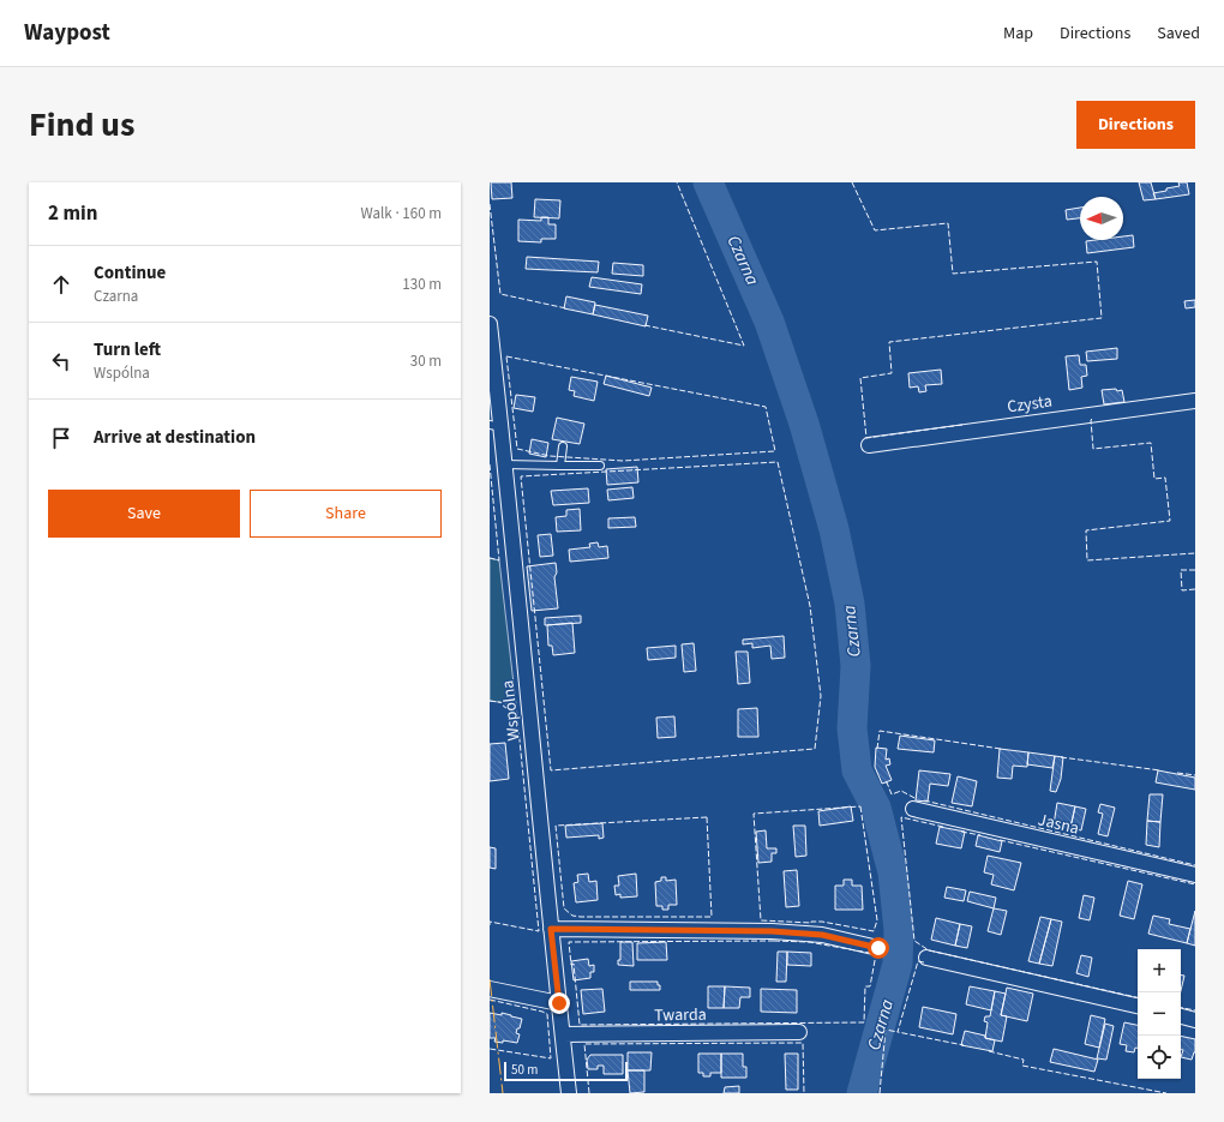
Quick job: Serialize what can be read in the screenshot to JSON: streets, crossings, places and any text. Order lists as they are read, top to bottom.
{
  "streets": {
    "street": [
      "Czysta",
      "Wspólna",
      "Jasna",
      "Twarda"
    ]
  },
  "crossings": [
    ["Wspólna", "Twarda"]
  ],
  "water": ["Czarna"],
  "scale_bar": "50 m",
  "north": "left",
  "page": {
    "header": "Waypost",
    "nav": ["Map", "Directions", "Saved"],
    "title": "Find us",
    "buttons": [
      "Directions",
      ["Save", "Share"]
    ],
    "heading": ["2 min", "Walk · 160 m"],
    "list": [
      ["Continue", "Czarna", "130 m"],
      ["Turn left", "Wspólna", "30 m"],
      "Arrive at destination"
    ],
    "map_buttons": ["+", "−"],
    "scale": "50 m"
  }
}
